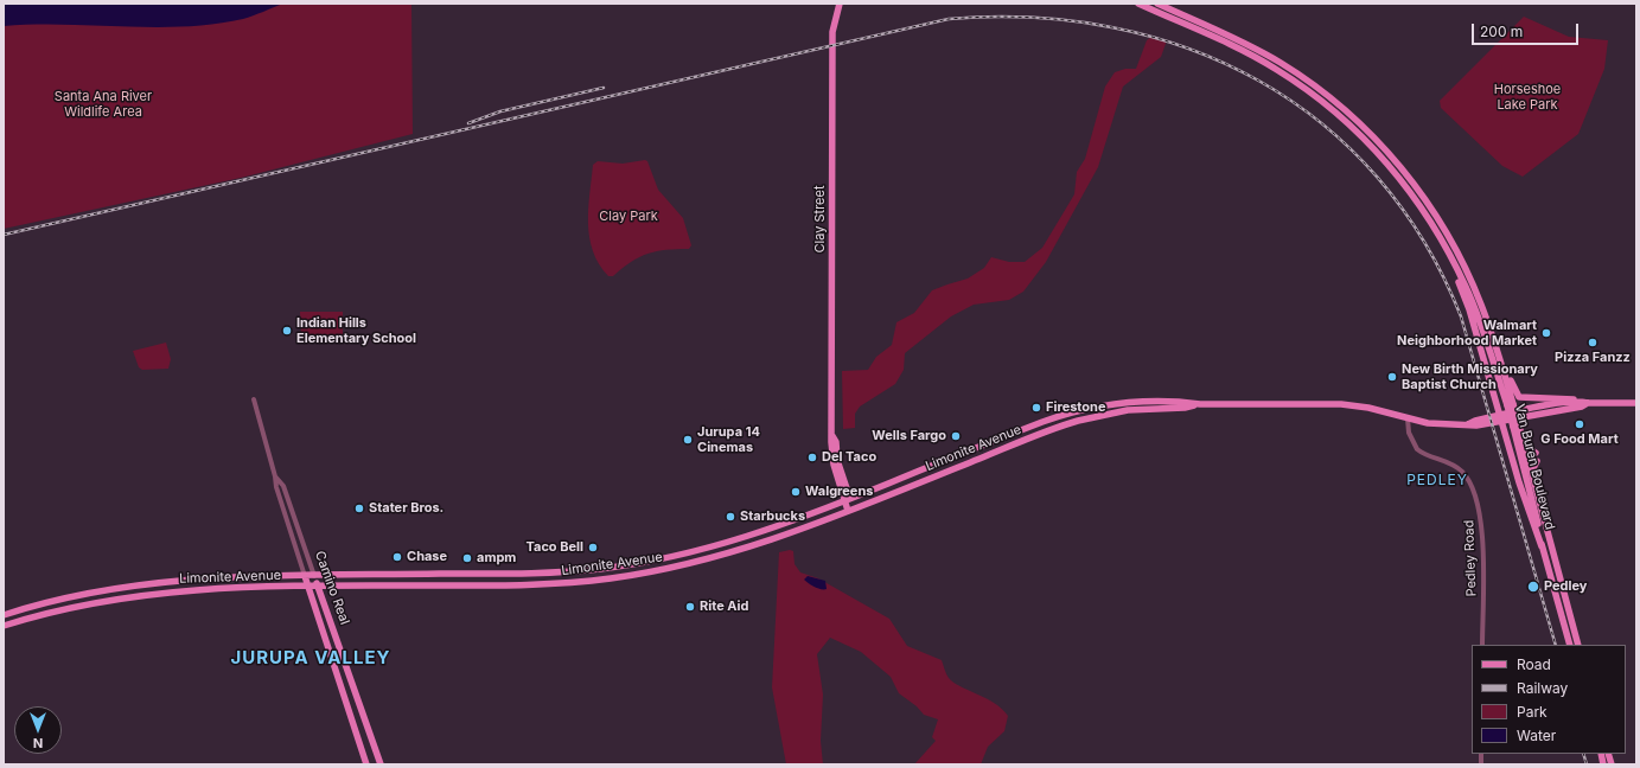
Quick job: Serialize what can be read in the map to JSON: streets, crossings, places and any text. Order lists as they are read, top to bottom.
{
  "streets": {
    "main road": [
      "Clay Street",
      "Limonite Avenue",
      "Van Buren Boulevard",
      "Camino Real"
    ],
    "street": ["Pedley Road"]
  },
  "crossings": [
    ["Clay Street", "Limonite Avenue"],
    ["Limonite Avenue", "Pedley Road"],
    ["Limonite Avenue", "Camino Real"]
  ],
  "districts": ["PEDLEY", "JURUPA VALLEY"],
  "parks": ["Horseshoe Lake Park", "Santa Ana River Wildlife Area", "Clay Park"],
  "places": [
    "Indian Hills Elementary School",
    "Walmart Neighborhood Market",
    "Pizza Fanzz",
    "New Birth Missionary Baptist Church",
    "Firestone",
    "G Food Mart",
    "Wells Fargo",
    "Jurupa 14 Cinemas",
    "Del Taco",
    "Walgreens",
    "Stater Bros.",
    "Starbucks",
    "Taco Bell",
    "Chase",
    "ampm",
    "Pedley",
    "Rite Aid"
  ],
  "legend": [
    "Road",
    "Railway",
    "Park",
    "Water"
  ],
  "scale_bar": "200 m",
  "north": "bottom"
}
